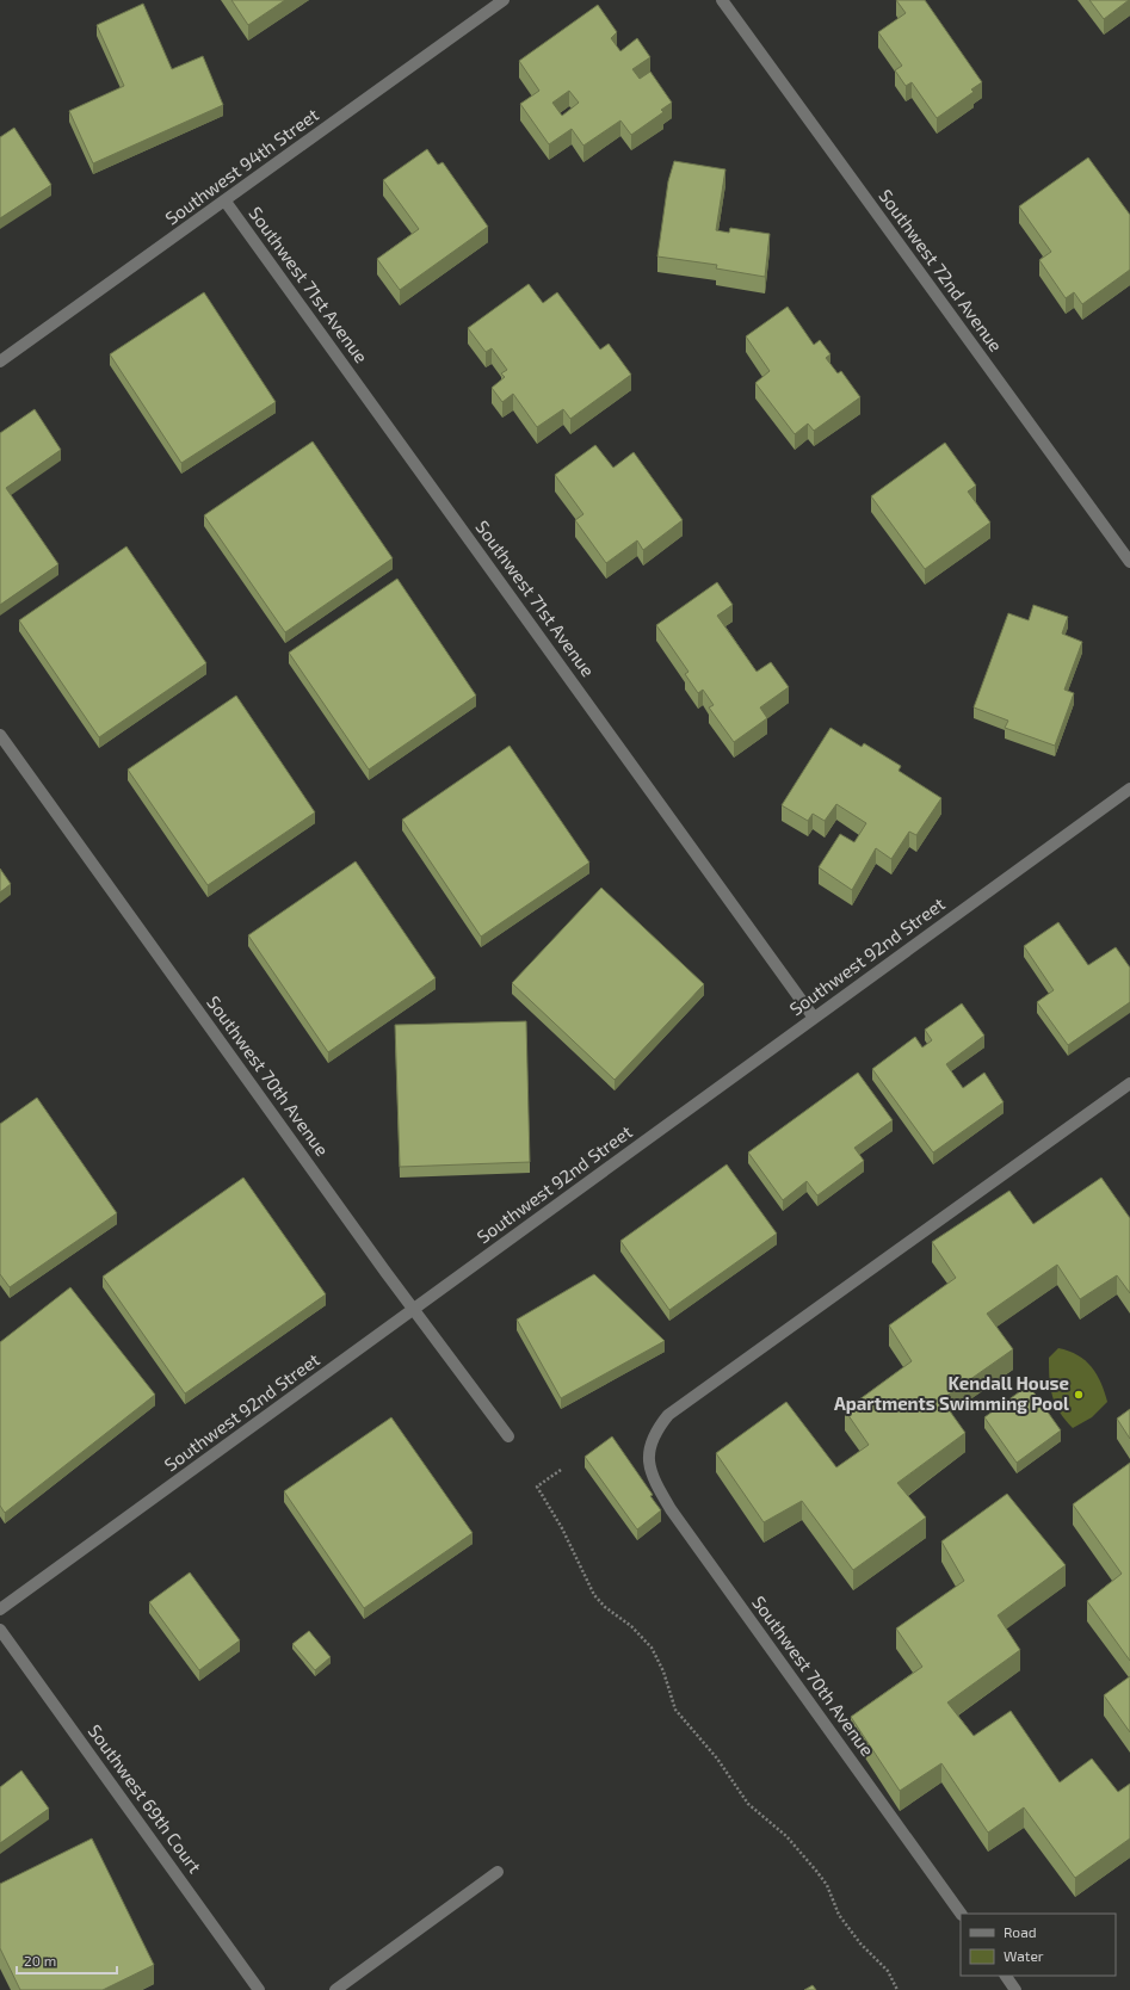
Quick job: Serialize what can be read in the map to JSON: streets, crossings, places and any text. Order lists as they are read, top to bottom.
{
  "streets": {
    "street": [
      "Southwest 94th Street",
      "Southwest 72nd Avenue",
      "Southwest 71st Avenue",
      "Southwest 92nd Street",
      "Southwest 70th Avenue",
      "Southwest 69th Court"
    ]
  },
  "crossings": [
    ["Southwest 94th Street", "Southwest 71st Avenue"],
    ["Southwest 71st Avenue", "Southwest 92nd Street"],
    ["Southwest 92nd Street", "Southwest 70th Avenue"]
  ],
  "places": ["Kendall House Apartments Swimming Pool"],
  "legend": ["Road", "Water"],
  "scale_bar": "20 m"
}
